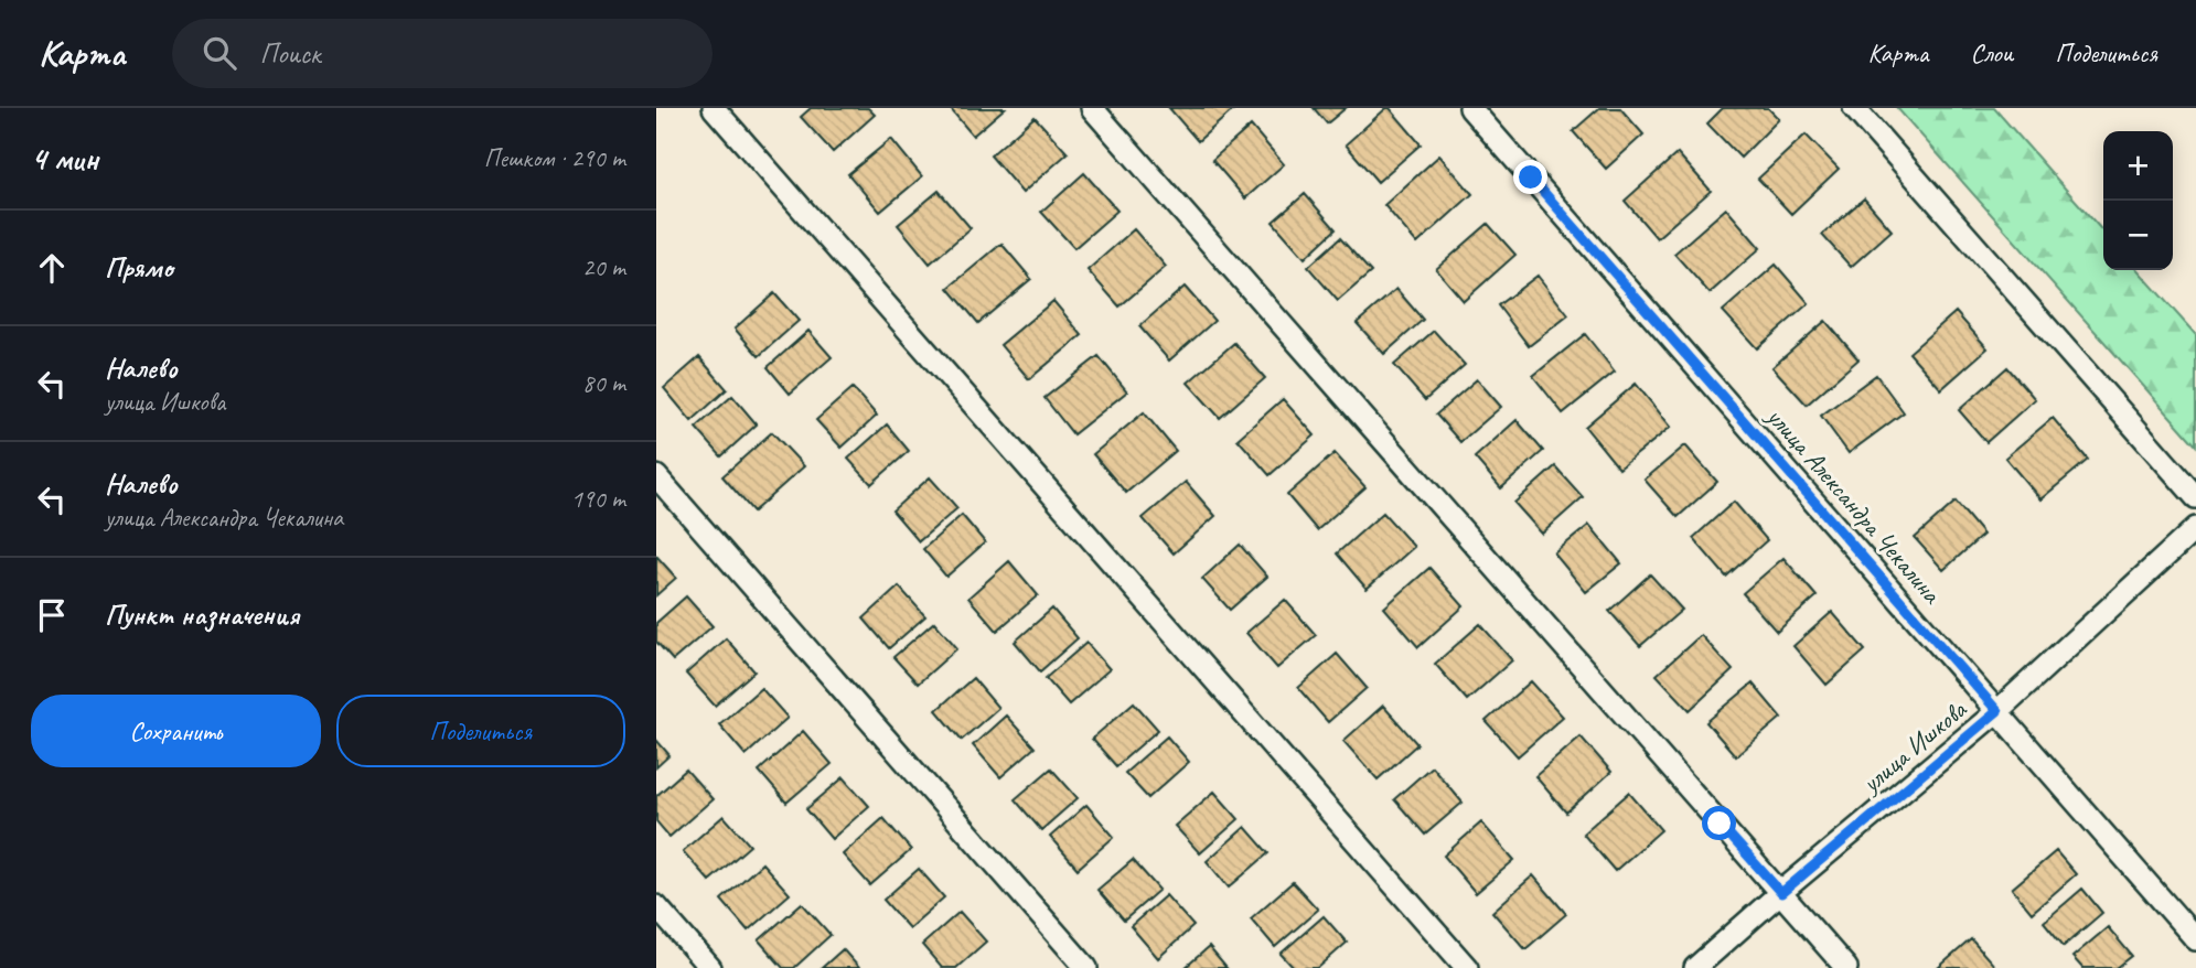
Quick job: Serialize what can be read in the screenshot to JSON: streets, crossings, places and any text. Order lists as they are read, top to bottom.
{
  "streets": {
    "street": ["улица Александра Чекалина", "улица Ишкова"]
  },
  "crossings": [
    ["улица Александра Чекалина", "улица Ишкова"]
  ],
  "page": {
    "header": "Карта",
    "search": "Поиск",
    "nav": ["Карта", "Слои", "Поделиться"],
    "heading": ["4 мин", "Пешком · 290 m"],
    "map_buttons": ["+", "−"],
    "list": [
      ["Прямо", "20 m"],
      ["Налево", "улица Ишкова", "80 m"],
      ["Налево", "улица Александра Чекалина", "190 m"],
      "Пункт назначения"
    ],
    "buttons": ["Сохранить", "Поделиться"]
  }
}
